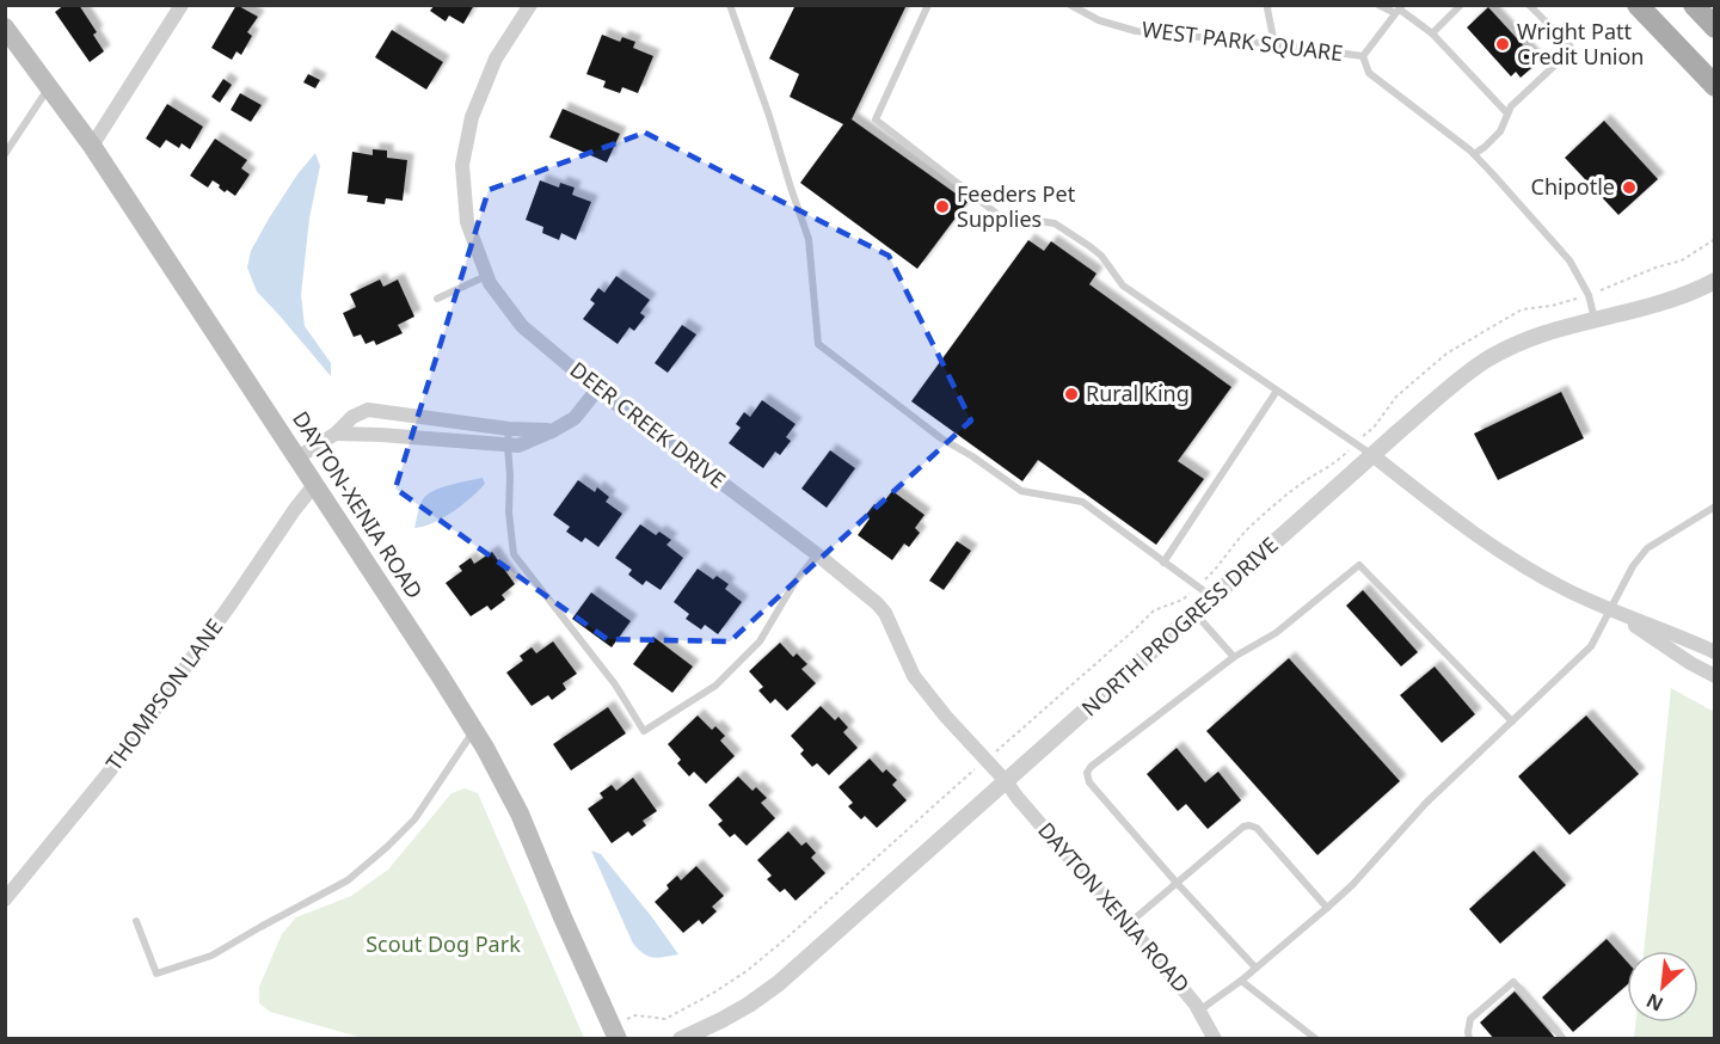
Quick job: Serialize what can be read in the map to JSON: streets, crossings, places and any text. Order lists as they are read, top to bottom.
{
  "streets": {
    "main road": ["DAYTON-XENIA ROAD"],
    "street": [
      "DEER CREEK DRIVE",
      "NORTH PROGRESS DRIVE",
      "THOMPSON LANE",
      "DAYTON XENIA ROAD"
    ],
    "lane": ["WEST PARK SQUARE"]
  },
  "crossings": [
    ["WEST PARK SQUARE", "NORTH PROGRESS DRIVE"],
    ["DEER CREEK DRIVE", "NORTH PROGRESS DRIVE"],
    ["DEER CREEK DRIVE", "DAYTON XENIA ROAD"],
    ["DAYTON-XENIA ROAD", "THOMPSON LANE"],
    ["NORTH PROGRESS DRIVE", "DAYTON XENIA ROAD"]
  ],
  "parks": ["Scout Dog Park"],
  "places": [
    "Wright Patt Credit Union",
    "Chipotle",
    "Feeders Pet Supplies",
    "Rural King"
  ],
  "north": "bottom left"
}
